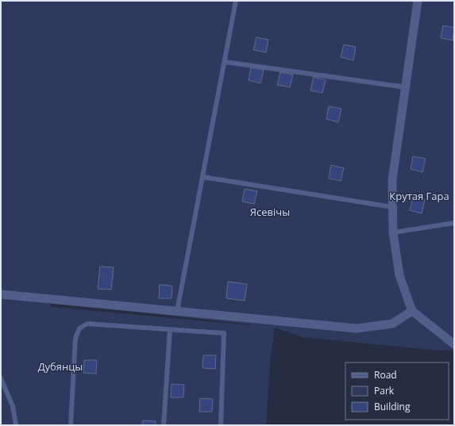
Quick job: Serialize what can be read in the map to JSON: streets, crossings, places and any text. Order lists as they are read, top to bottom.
{
  "parks": ["Крутая Гара", "Ясевічы", "Дубянцы"],
  "legend": ["Road", "Park", "Building"]
}
